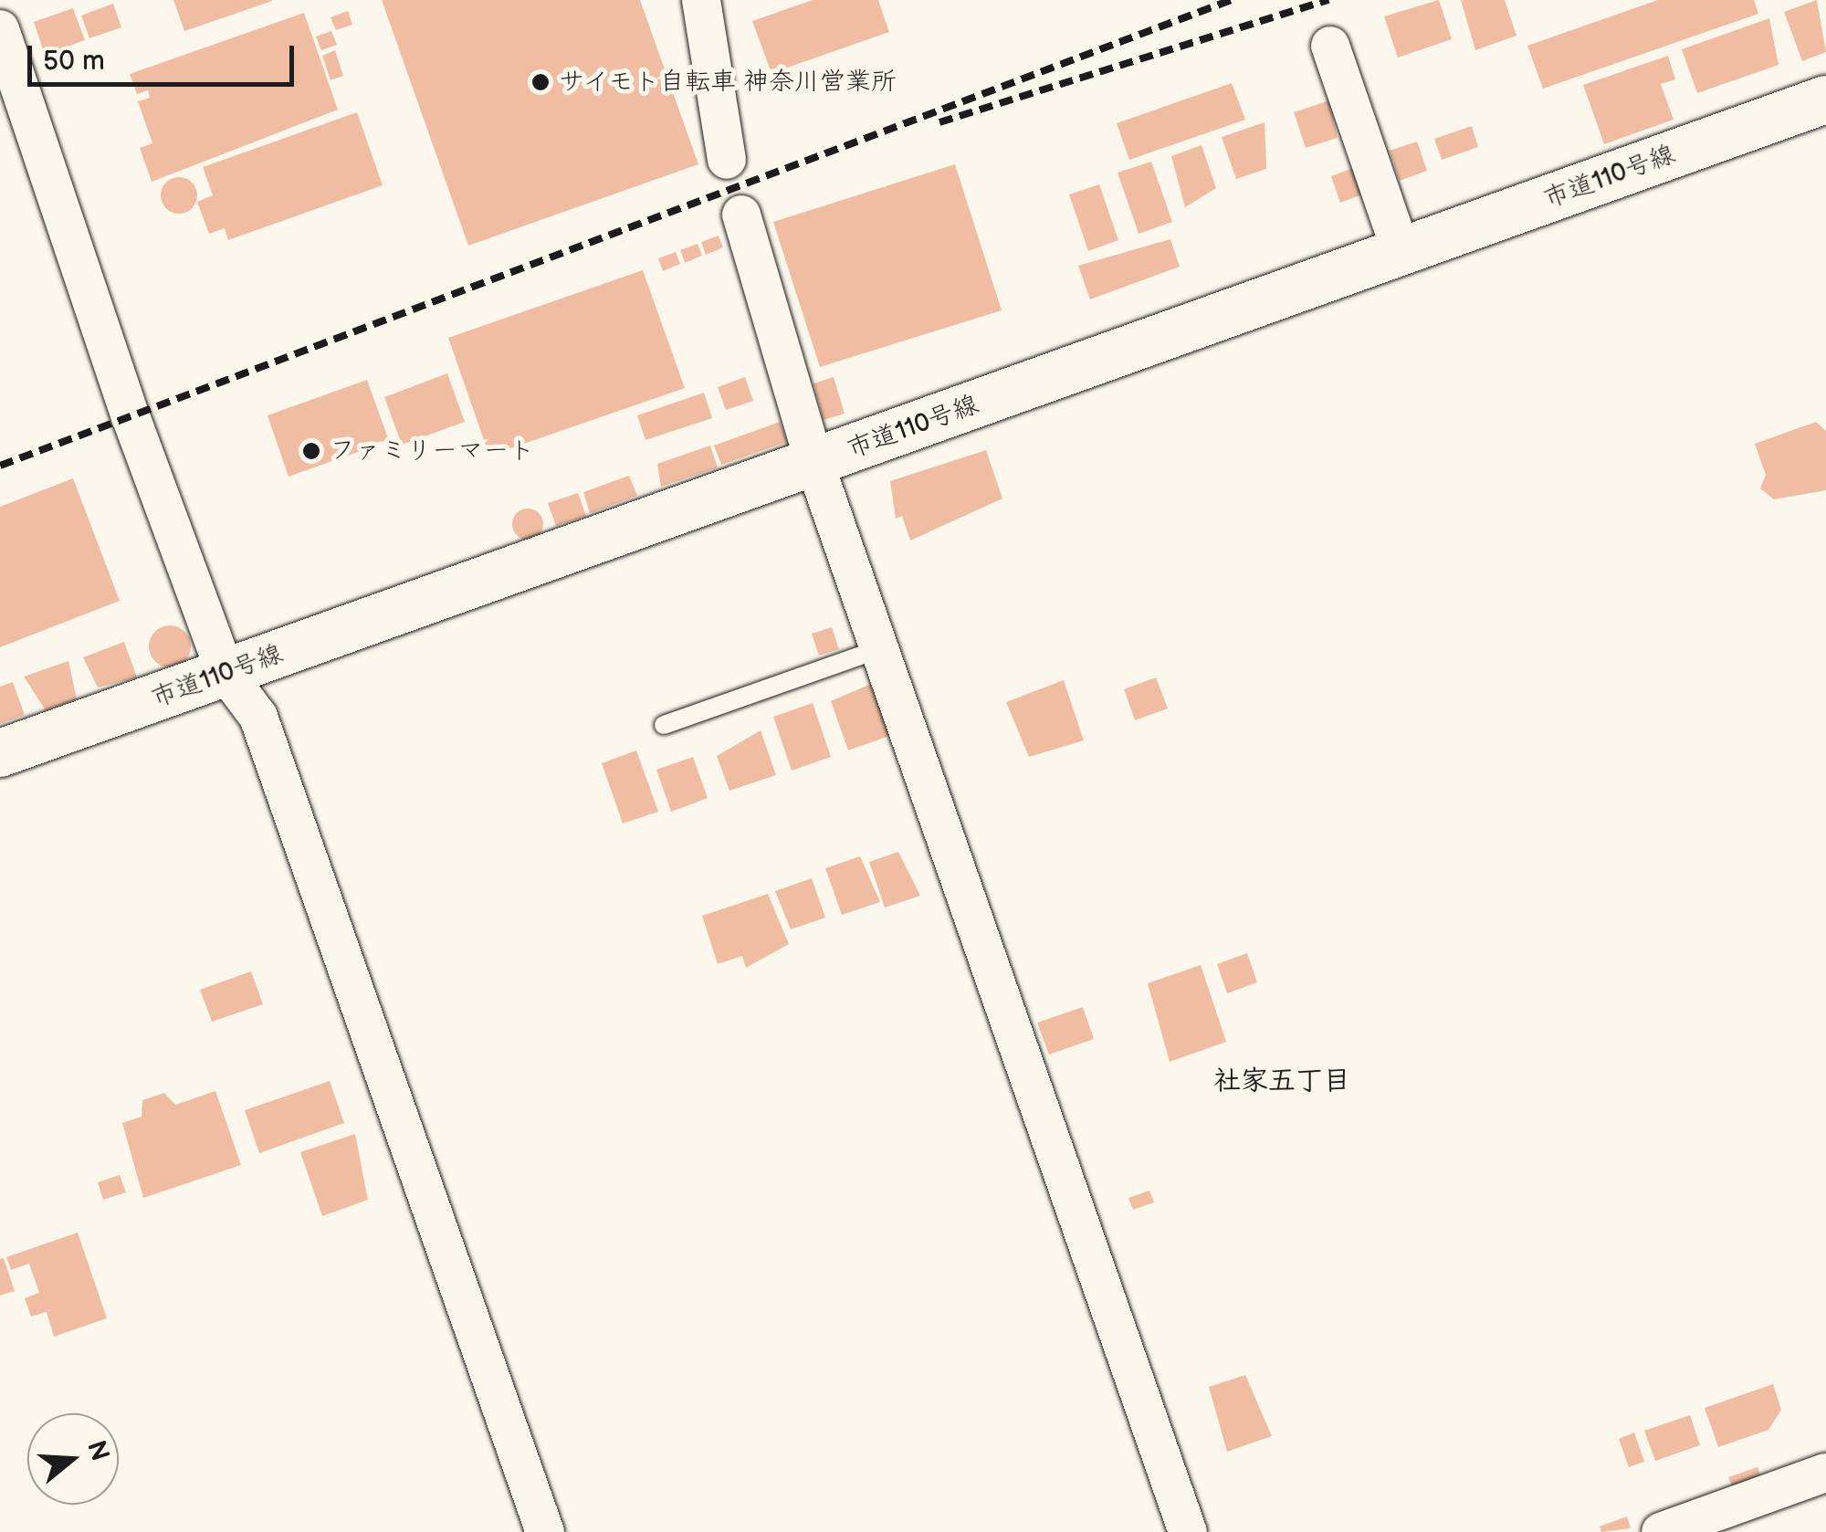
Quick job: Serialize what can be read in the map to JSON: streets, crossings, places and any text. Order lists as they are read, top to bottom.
{
  "streets": {
    "street": ["市道110号線"]
  },
  "districts": ["社家五丁目"],
  "places": ["サイモト自転車 神奈川営業所", "ファミリーマート"],
  "scale_bar": "50 m",
  "north": "right"
}
